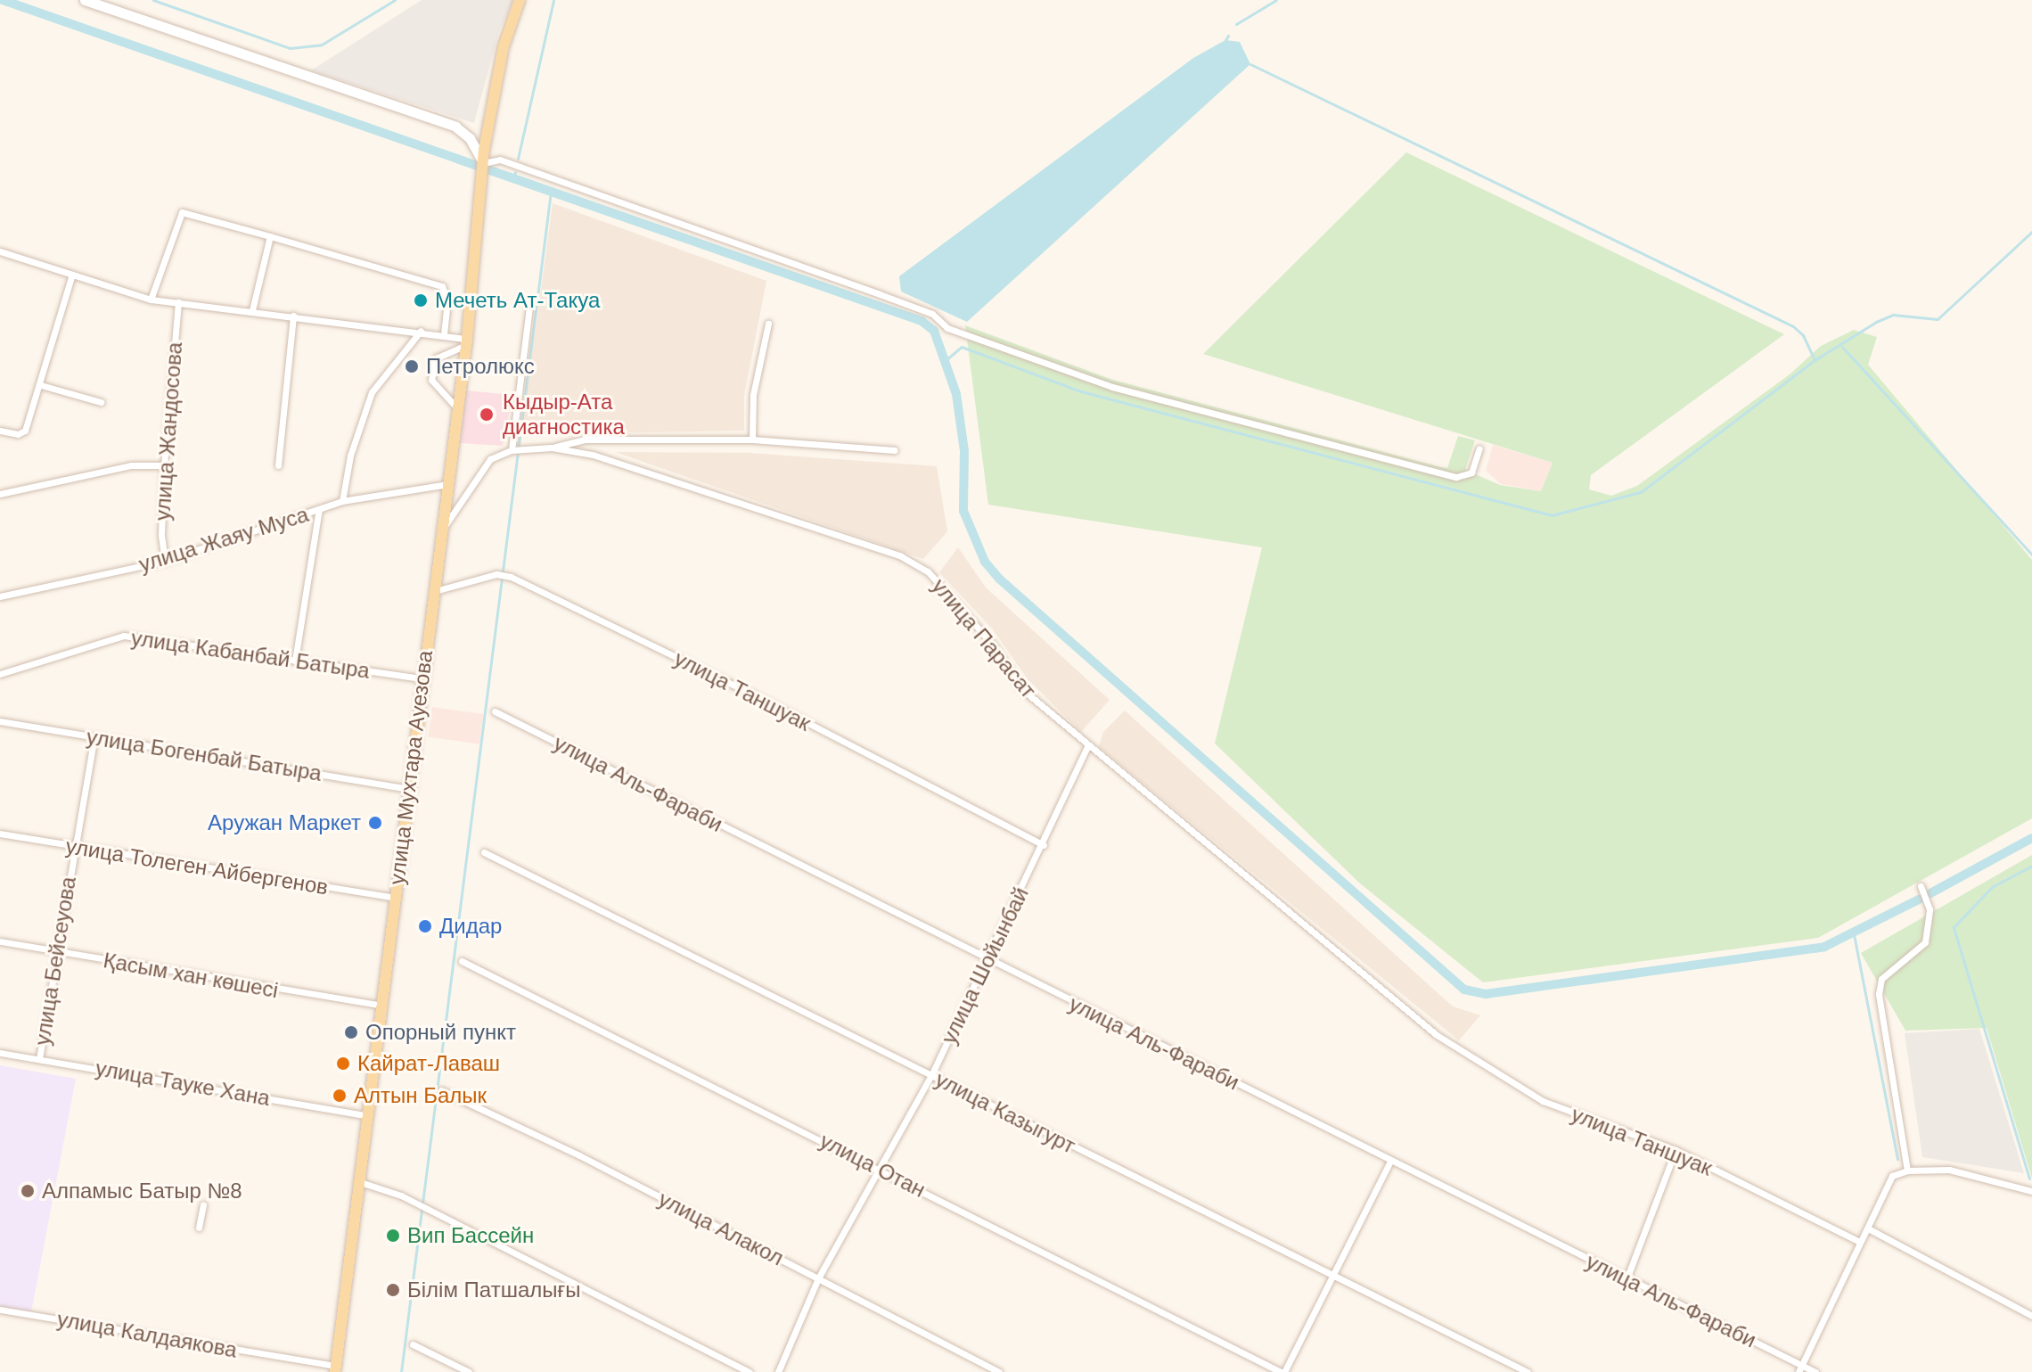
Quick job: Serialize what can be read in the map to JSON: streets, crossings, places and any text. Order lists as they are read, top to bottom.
{
  "streets": {
    "main road": ["улица Мухтара Ауезова"],
    "street": [
      "улица Жандосова",
      "улица Жаяу Муса",
      "улица Парасат",
      "улица Кабанбай Батыра",
      "улица Таншуак",
      "улица Богенбай Батыра",
      "улица Аль-Фараби",
      "улица Толеген Айбергенов",
      "улица Бейсеуова",
      "улица Шойынбай",
      "Қасым хан көшесі",
      "улица Тауке Хана",
      "улица Казыгурт",
      "улица Отан",
      "улица Алакол",
      "улица Калдаякова"
    ]
  },
  "crossings": [
    ["улица Жандосова", "улица Жаяу Муса"],
    ["улица Жаяу Муса", "улица Мухтара Ауезова"],
    ["улица Парасат", "улица Таншуак"],
    ["улица Парасат", "улица Шойынбай"],
    ["улица Кабанбай Батыра", "улица Мухтара Ауезова"],
    ["улица Таншуак", "улица Мухтара Ауезова"],
    ["улица Таншуак", "улица Шойынбай"],
    ["улица Богенбай Батыра", "улица Мухтара Ауезова"],
    ["улица Богенбай Батыра", "улица Бейсеуова"],
    ["улица Мухтара Ауезова", "улица Толеген Айбергенов"],
    ["улица Мухтара Ауезова", "Қасым хан көшесі"],
    ["улица Мухтара Ауезова", "улица Тауке Хана"],
    ["улица Мухтара Ауезова", "улица Калдаякова"],
    ["улица Аль-Фараби", "улица Шойынбай"],
    ["улица Толеген Айбергенов", "улица Бейсеуова"],
    ["улица Бейсеуова", "Қасым хан көшесі"],
    ["улица Бейсеуова", "улица Тауке Хана"],
    ["улица Шойынбай", "улица Казыгурт"],
    ["улица Шойынбай", "улица Отан"],
    ["улица Шойынбай", "улица Алакол"]
  ],
  "places": [
    "Мечеть Ат-Такуа",
    "Петролюкс",
    "Кыдыр-Ата диагностика",
    "Аружан Маркет",
    "Дидар",
    "Опорный пункт",
    "Кайрат-Лаваш",
    "Алтын Балык",
    "Алпамыс Батыр №8",
    "Вип Бассейн",
    "Білім Патшалығы"
  ]
}
